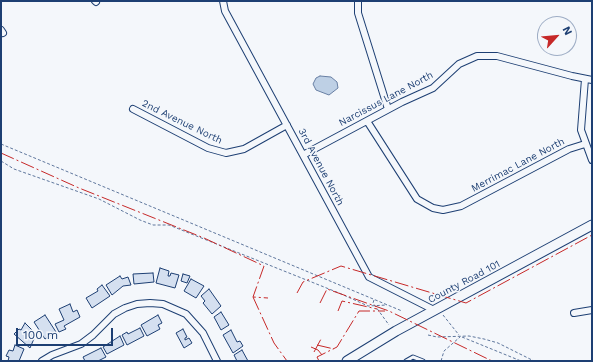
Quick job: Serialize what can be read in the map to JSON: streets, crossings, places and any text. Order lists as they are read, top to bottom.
{
  "streets": {
    "main road": ["County Road 101"],
    "street": [
      "Narcissus Lane North",
      "2nd Avenue North",
      "Merrimac Lane North",
      "3rd Avenue North"
    ]
  },
  "crossings": [
    ["Narcissus Lane North", "Merrimac Lane North"],
    ["Narcissus Lane North", "3rd Avenue North"],
    ["2nd Avenue North", "3rd Avenue North"],
    ["3rd Avenue North", "County Road 101"]
  ],
  "scale_bar": "100 m",
  "north": "top right"
}
